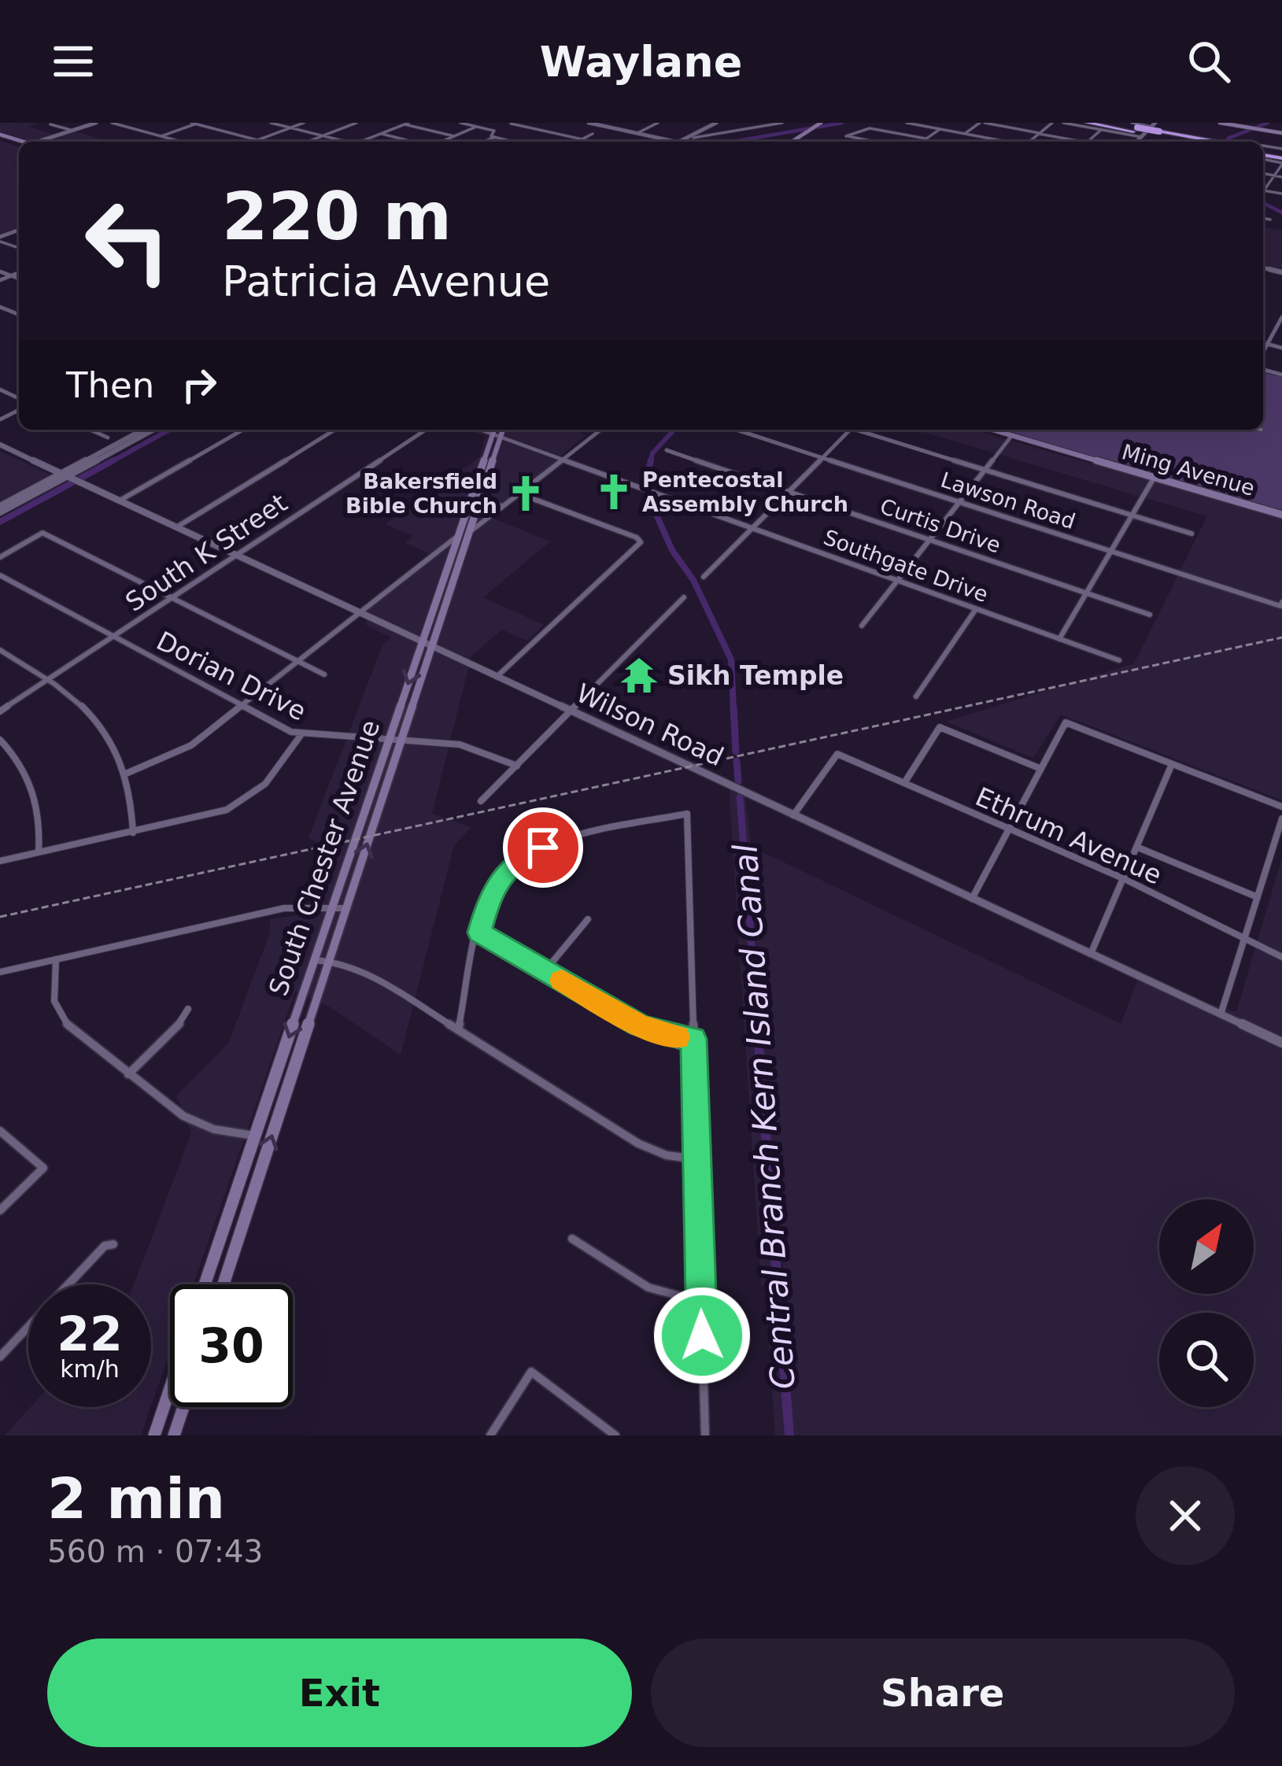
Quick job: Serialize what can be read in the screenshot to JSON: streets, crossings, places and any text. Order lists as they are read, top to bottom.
{
  "streets": {
    "main road": ["Ming Avenue", "South Chester Avenue"],
    "street": [
      "Lawson Road",
      "Curtis Drive",
      "South K Street",
      "Southgate Drive",
      "Dorian Drive",
      "Wilson Road",
      "Ethrum Avenue"
    ]
  },
  "crossings": [
    ["South K Street", "Dorian Drive"],
    ["South K Street", "Wilson Road"],
    ["Southgate Drive", "South Chester Avenue"],
    ["Dorian Drive", "South Chester Avenue"],
    ["Wilson Road", "Ethrum Avenue"],
    ["Wilson Road", "South Chester Avenue"]
  ],
  "water": ["Central Branch Kern Island Canal"],
  "places": {
    "church": ["Pentecostal Assembly Church", "Bakersfield Bible Church"],
    "temple": ["Sikh Temple"]
  },
  "north": "top right",
  "page": {
    "header": "Waylane",
    "turn": ["220 m", "Patricia Avenue"],
    "then": "Then",
    "speed": "22 km/h",
    "limit": "30",
    "heading": ["2 min", "560 m · 07:43"],
    "buttons": ["Exit", "Share"]
  }
}
